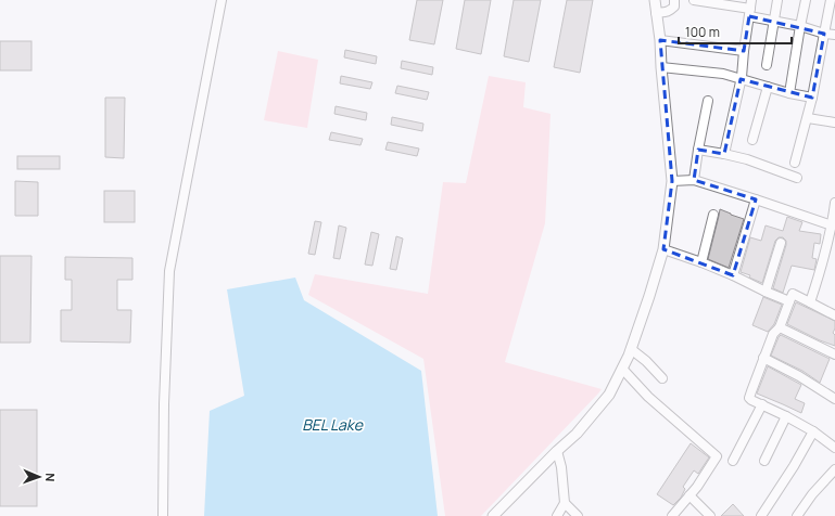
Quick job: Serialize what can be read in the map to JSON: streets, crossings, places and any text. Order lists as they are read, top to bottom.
{
  "water": ["BEL Lake"],
  "scale_bar": "100 m",
  "north": "right"
}
